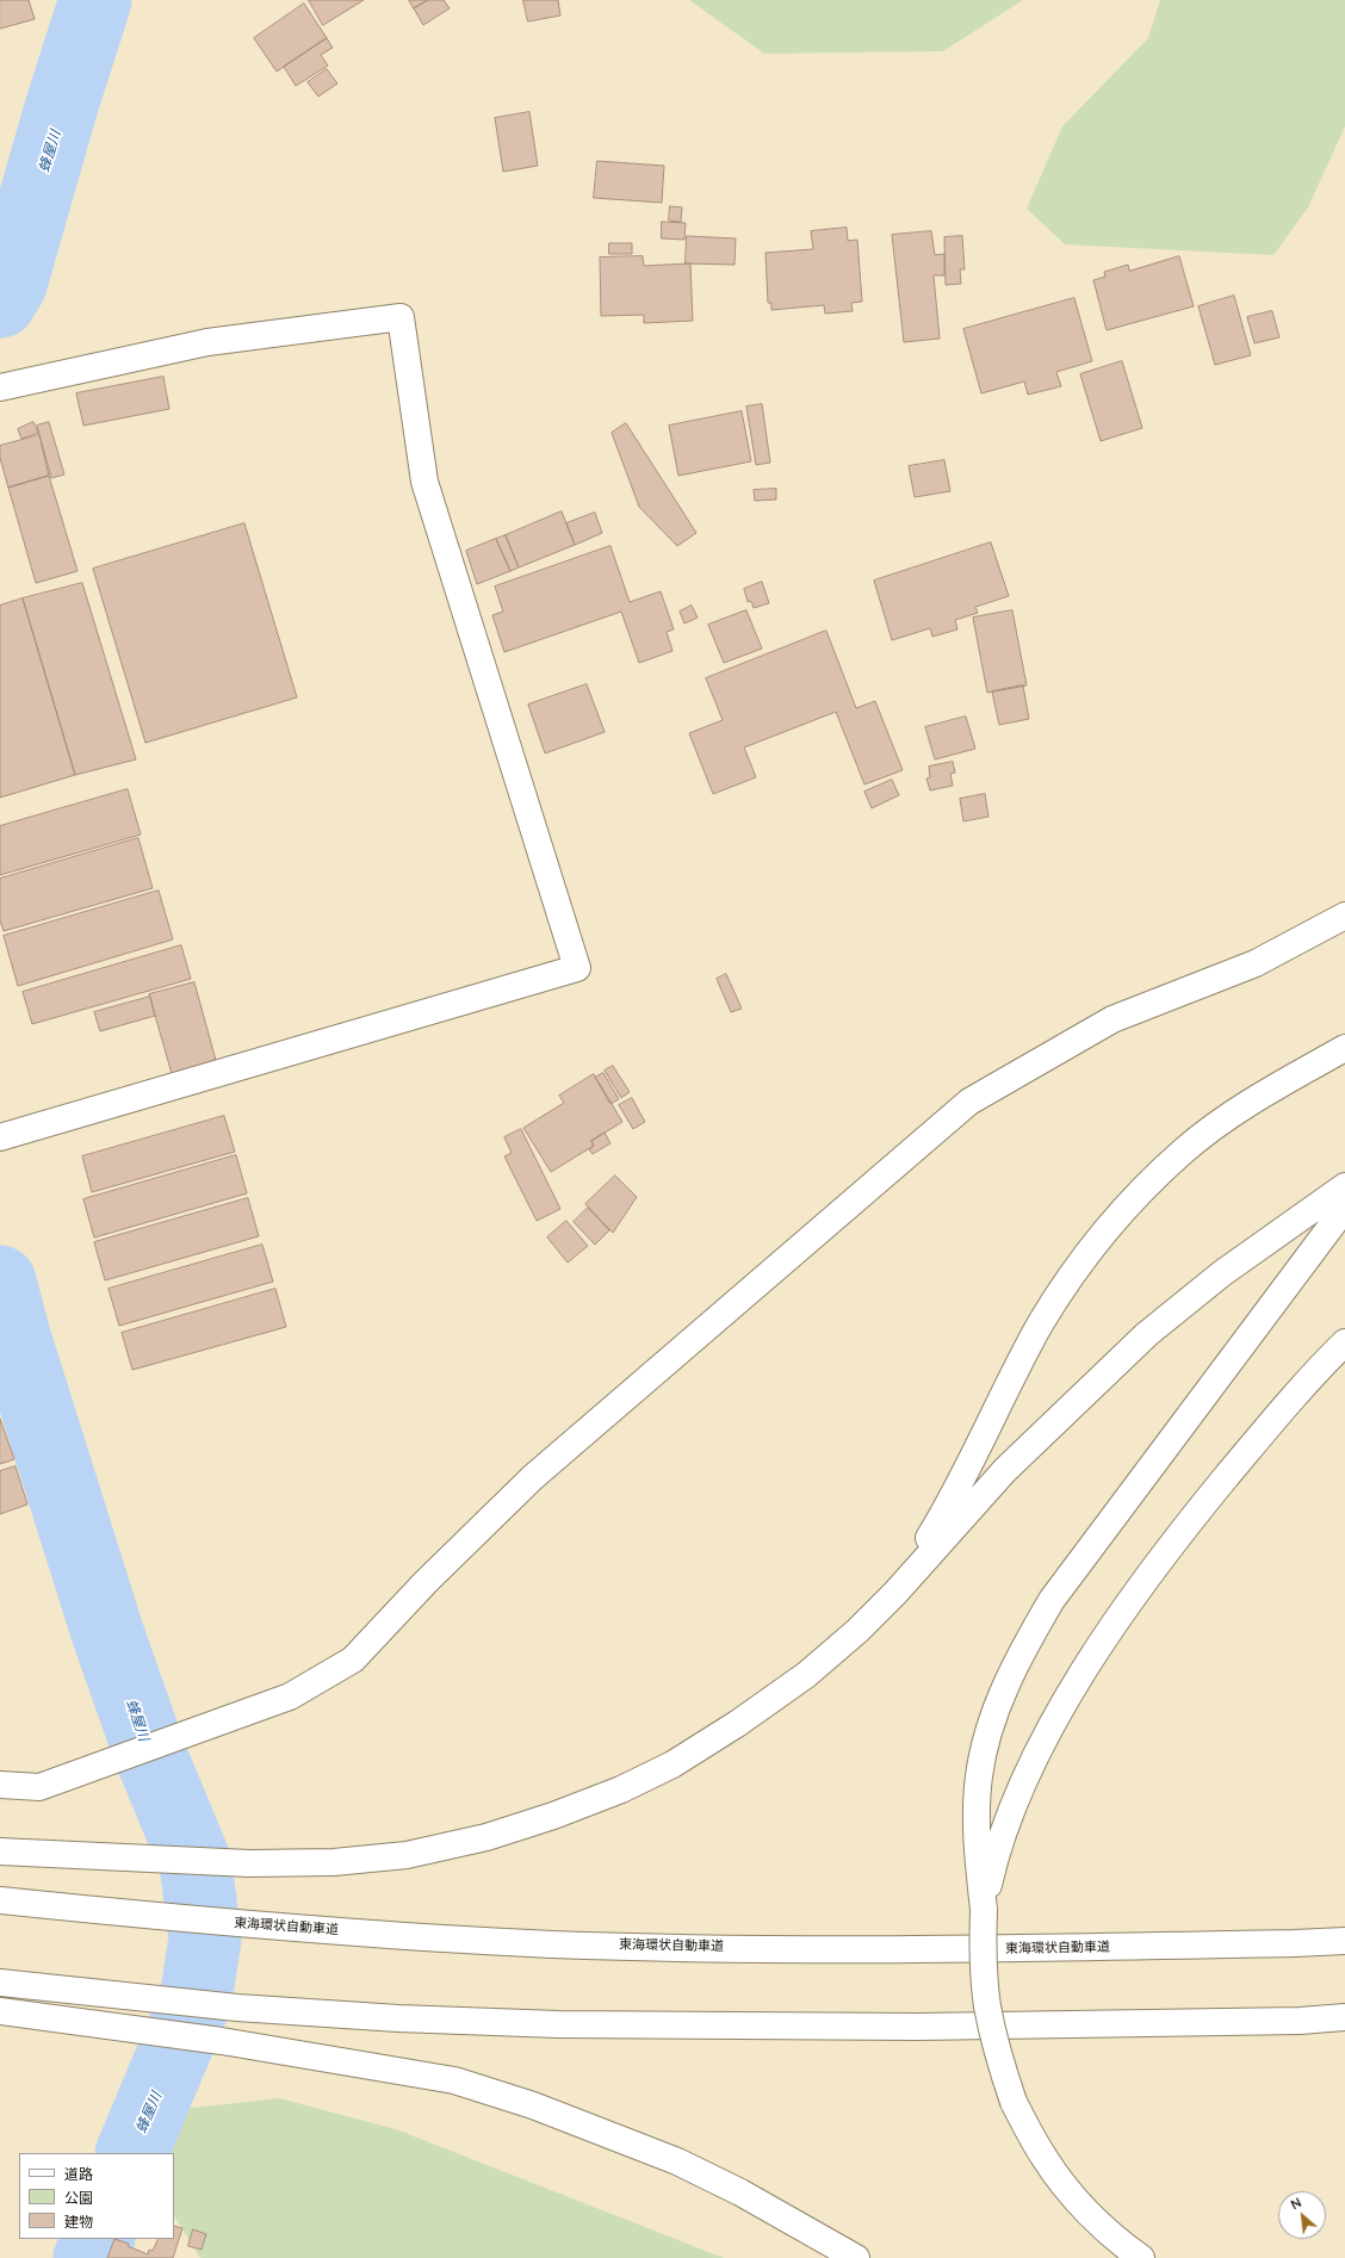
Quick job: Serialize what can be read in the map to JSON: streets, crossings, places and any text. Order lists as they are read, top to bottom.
{
  "streets": {
    "main road": ["東海環状自動車道"]
  },
  "water": ["蜂屋川"],
  "legend": ["道路", "公園", "建物"],
  "north": "top left"
}
